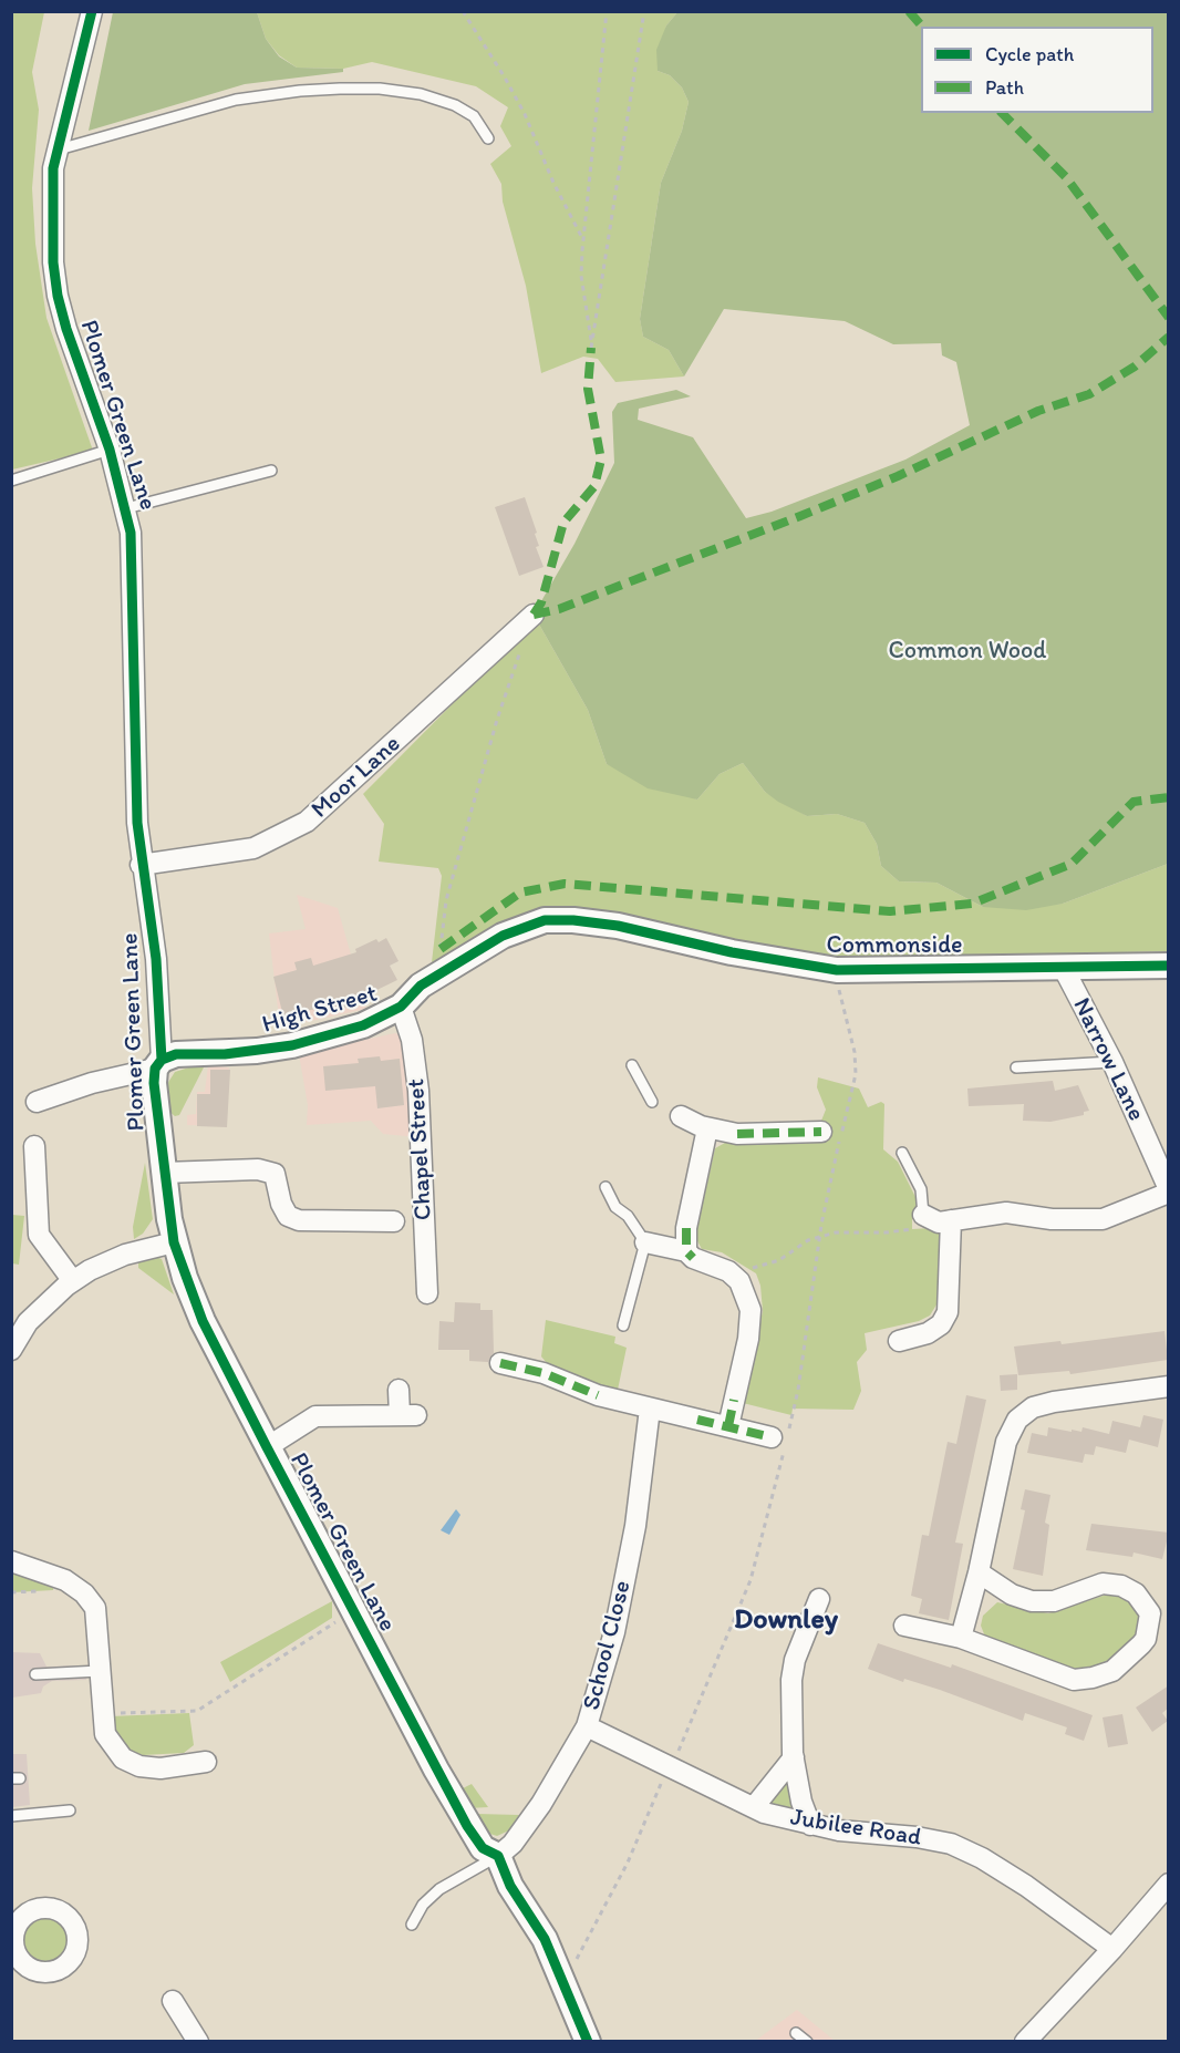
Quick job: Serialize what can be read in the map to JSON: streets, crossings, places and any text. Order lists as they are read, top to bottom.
{
  "streets": {
    "street": [
      "Plomer Green Lane",
      "Moor Lane",
      "Commonside",
      "High Street",
      "Narrow Lane",
      "Chapel Street",
      "School Close",
      "Jubilee Road"
    ]
  },
  "crossings": [
    ["Plomer Green Lane", "Moor Lane"],
    ["Plomer Green Lane", "High Street"],
    ["Plomer Green Lane", "School Close"],
    ["Commonside", "High Street"],
    ["Commonside", "Narrow Lane"],
    ["High Street", "Chapel Street"],
    ["School Close", "Jubilee Road"]
  ],
  "districts": ["Downley"],
  "parks": ["Common Wood"],
  "legend": ["Cycle path", "Path"]
}
